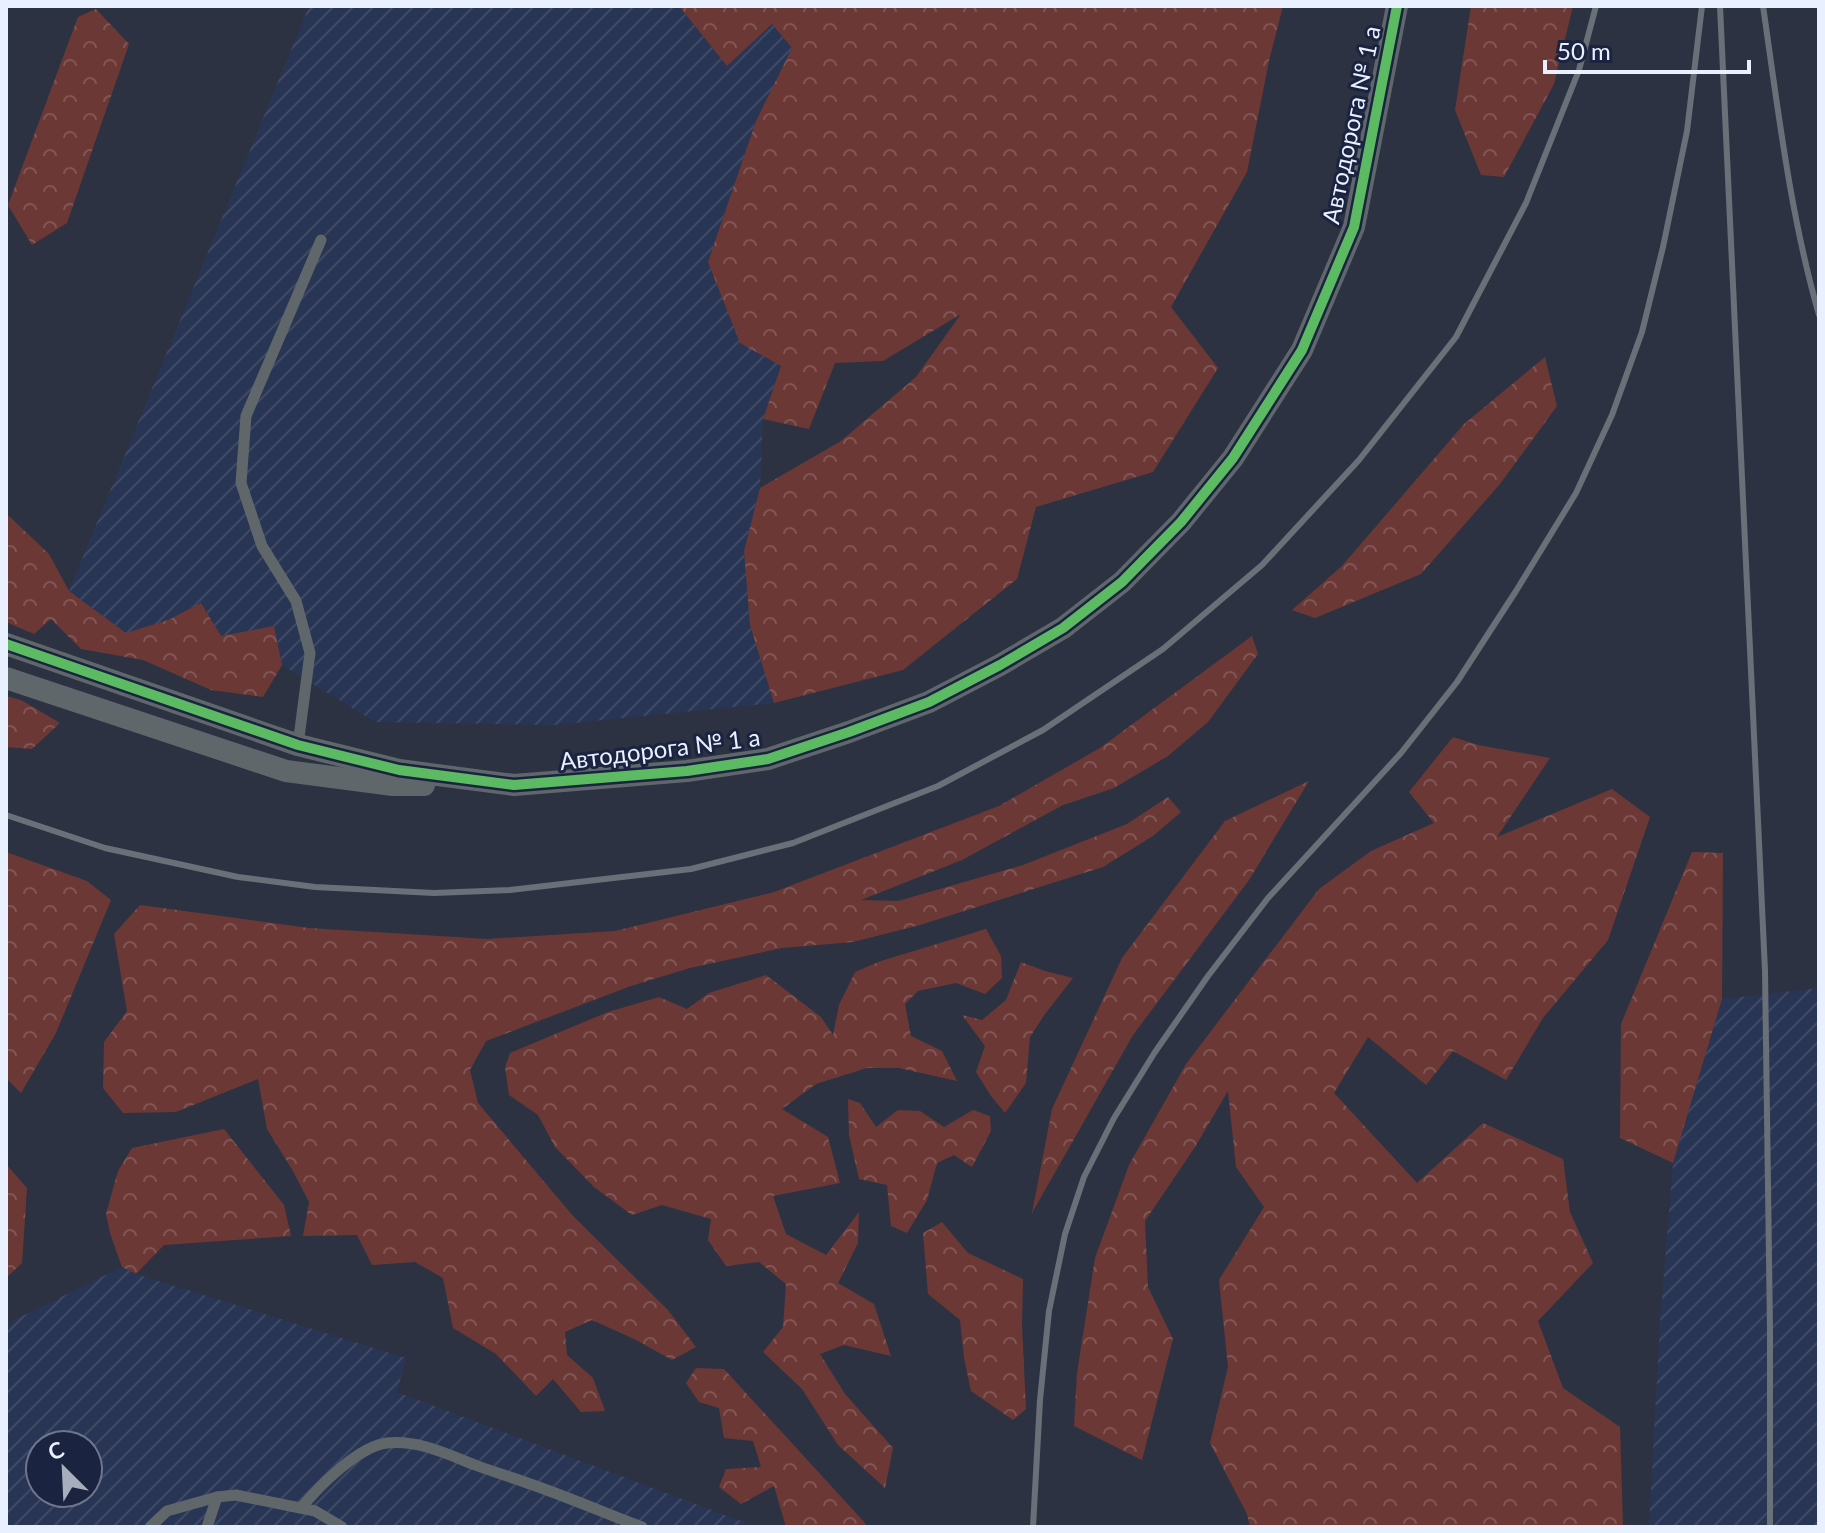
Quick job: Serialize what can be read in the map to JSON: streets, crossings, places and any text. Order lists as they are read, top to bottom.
{
  "streets": {
    "street": ["Автодорога № 1 а"]
  },
  "scale_bar": "50 m",
  "north": "top left"
}
